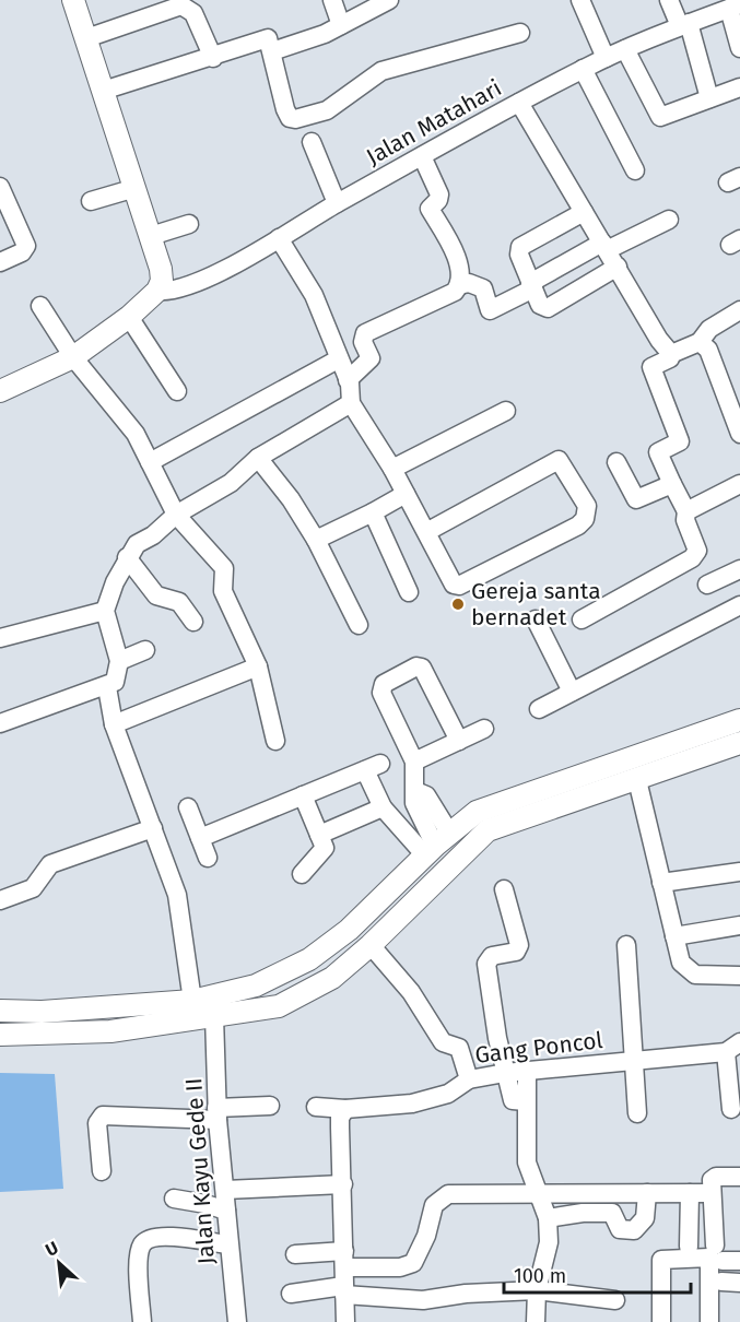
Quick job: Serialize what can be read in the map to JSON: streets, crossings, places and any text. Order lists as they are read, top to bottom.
{
  "streets": {
    "street": ["Jalan Matahari", "Gang Poncol", "Jalan Kayu Gede II"]
  },
  "places": ["Gereja santa bernadet"],
  "scale_bar": "100 m",
  "north": "top left"
}
